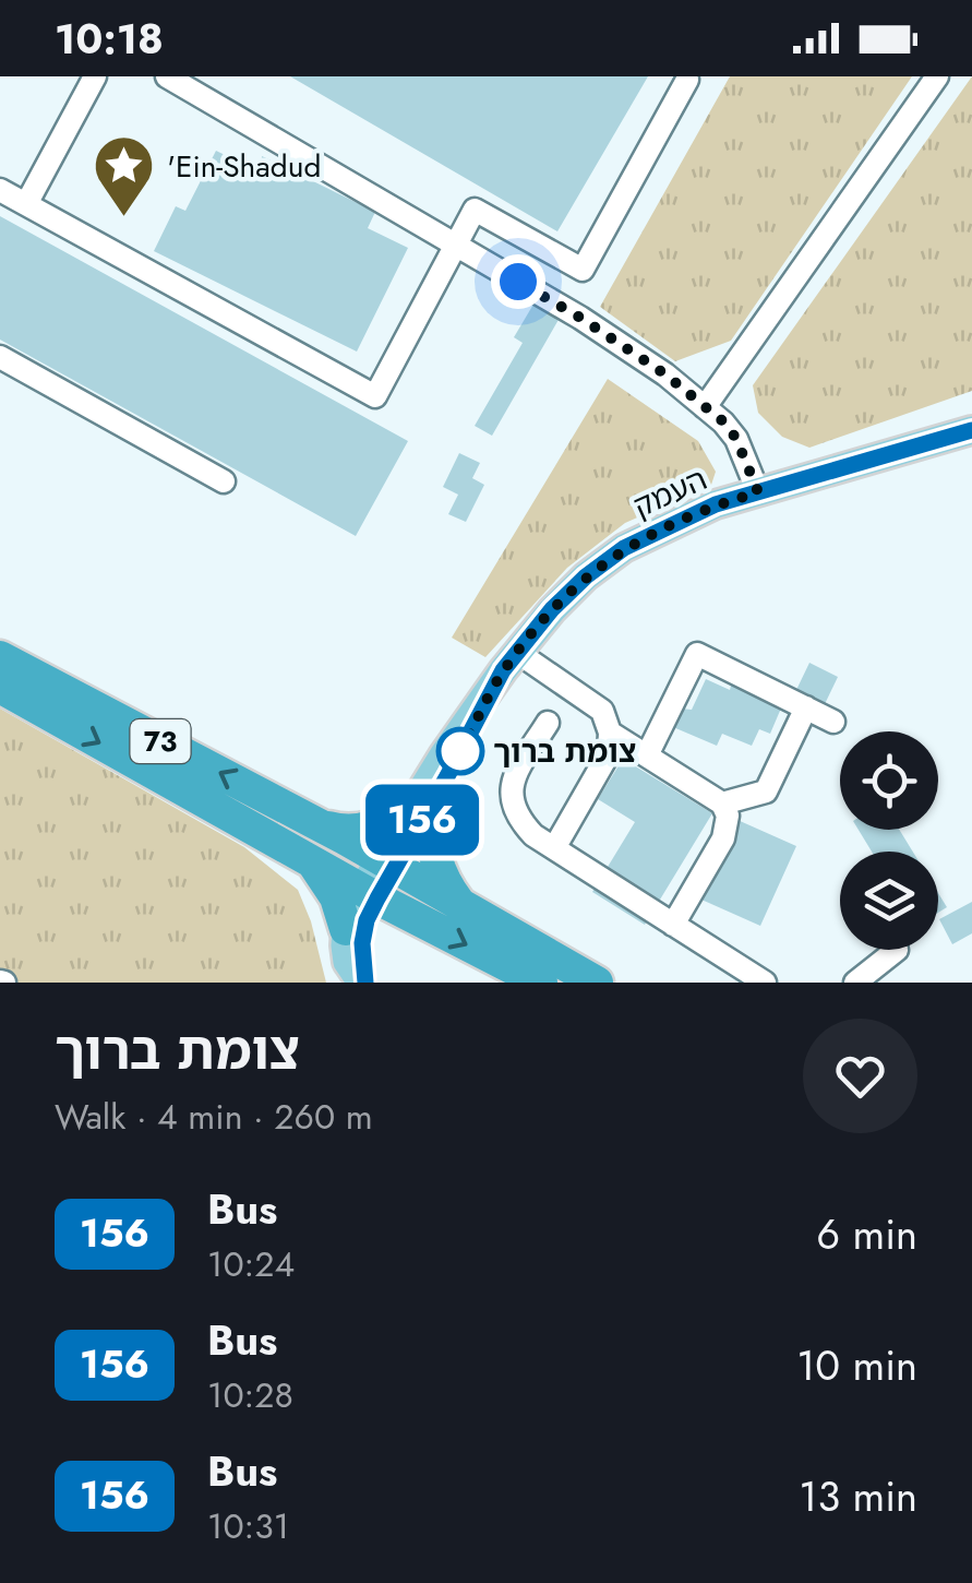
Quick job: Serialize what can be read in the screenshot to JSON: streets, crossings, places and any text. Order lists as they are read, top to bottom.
{
  "streets": {
    "highway": ["73"],
    "main road": ["העמק"]
  },
  "crossings": [
    ["העמק", "73"]
  ],
  "places": {
    "place": ["'Ein-Shadud"],
    "other": ["צומת ברוך"]
  },
  "lines": ["bus line 156"],
  "page": {
    "status": "10:18",
    "on_map": "156",
    "heading": ["צומת ברוך", "Walk · 4 min · 260 m"],
    "list": [
      {
        "mark": "156",
        "name": "Bus",
        "note": "10:24",
        "value": "6 min"
      },
      {
        "mark": "156",
        "name": "Bus",
        "note": "10:28",
        "value": "10 min"
      },
      {
        "mark": "156",
        "name": "Bus",
        "note": "10:31",
        "value": "13 min"
      }
    ]
  }
}
